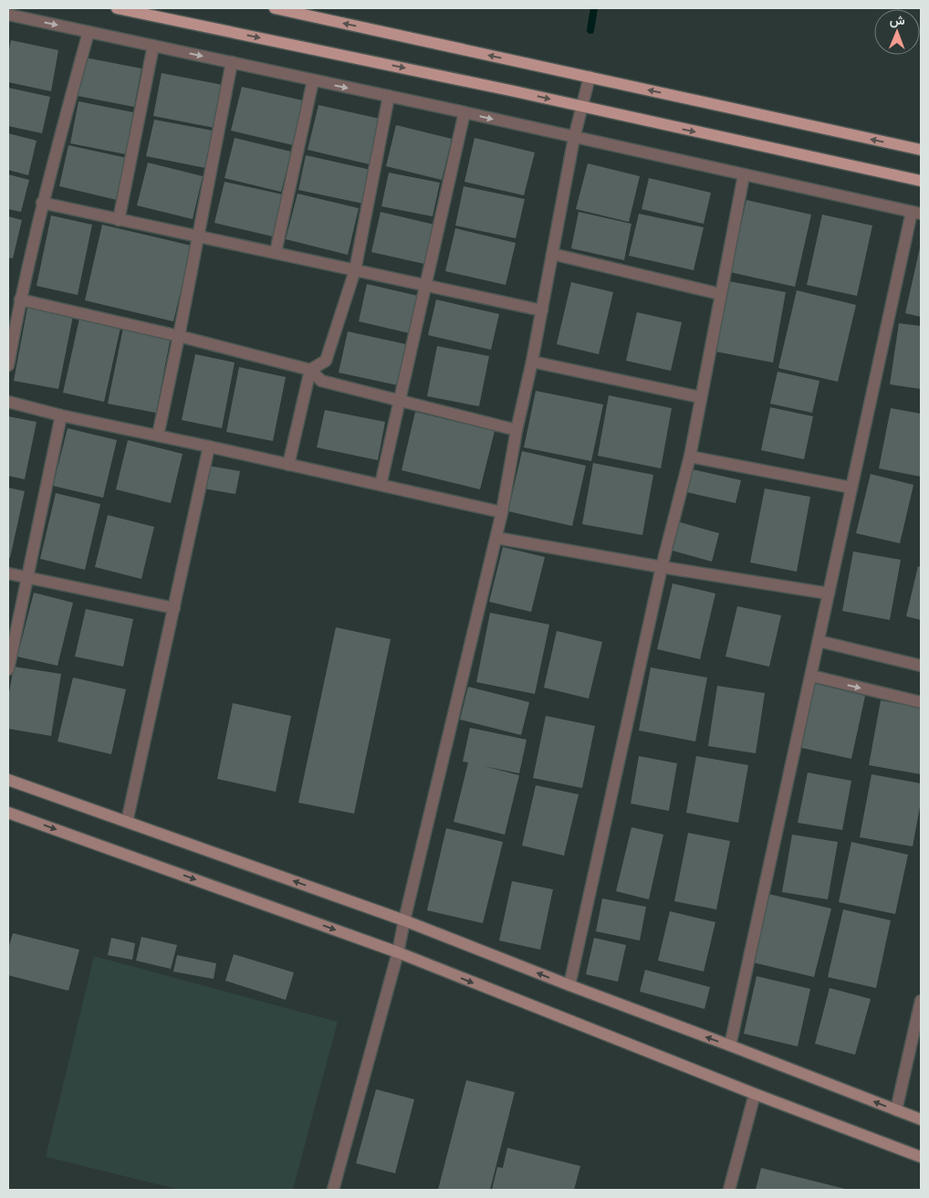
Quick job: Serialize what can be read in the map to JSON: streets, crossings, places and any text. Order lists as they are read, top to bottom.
{
  "north": "top"
}
